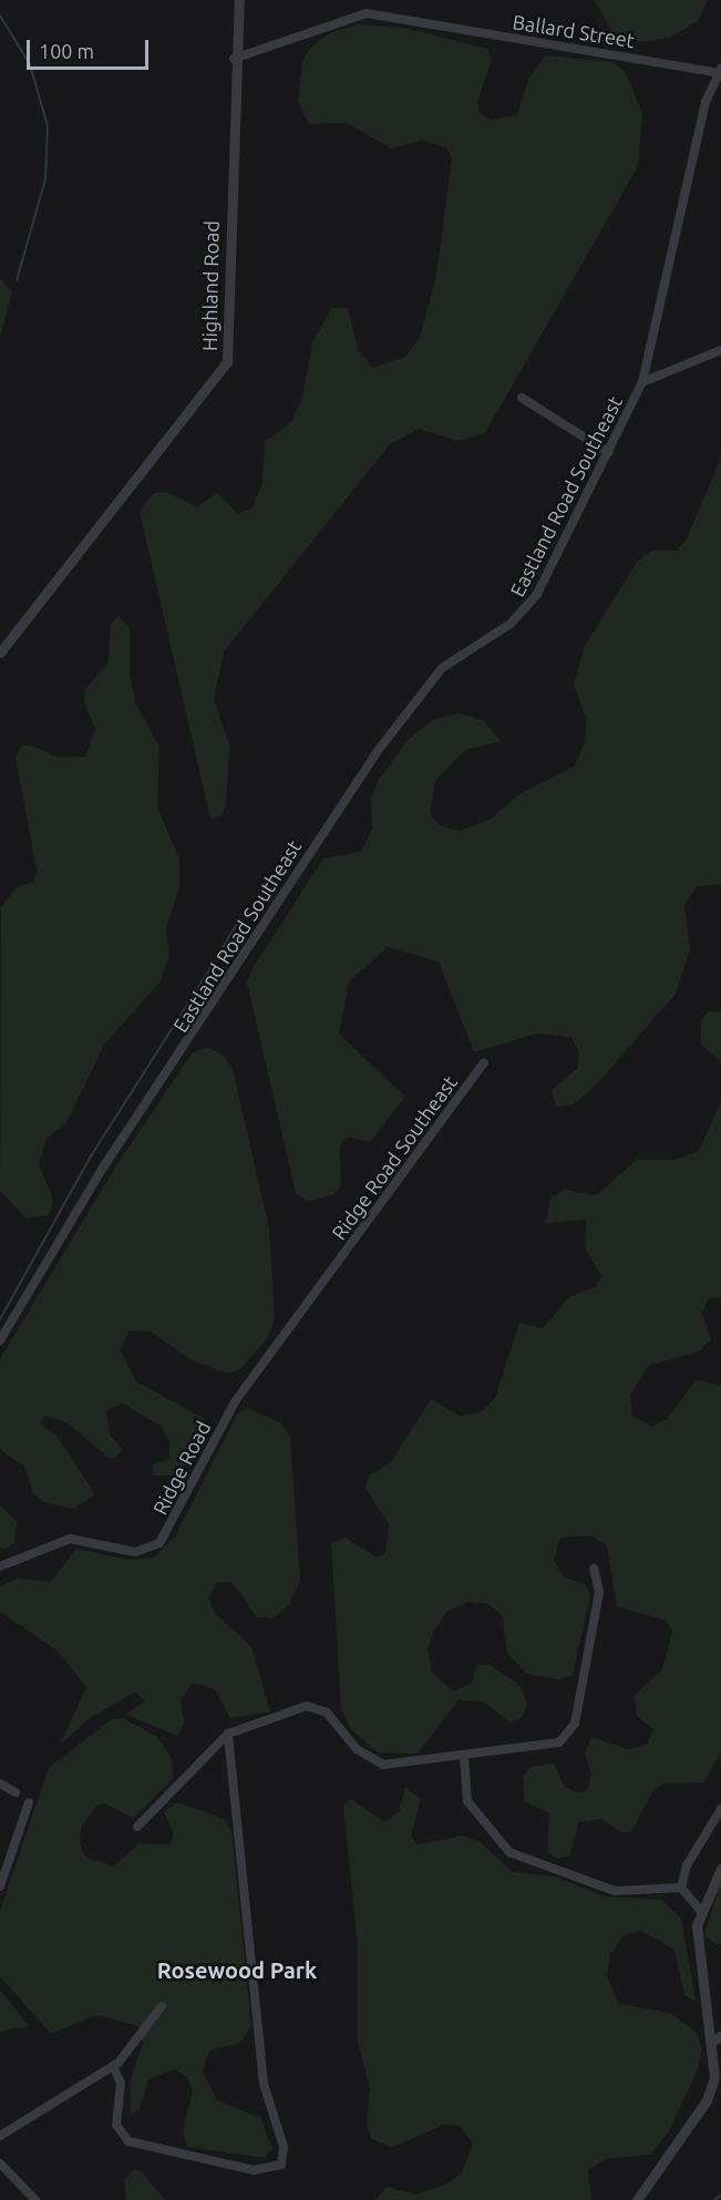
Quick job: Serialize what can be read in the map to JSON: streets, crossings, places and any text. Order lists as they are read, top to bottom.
{
  "streets": {
    "street": [
      "Ballard Street",
      "Highland Road",
      "Eastland Road Southeast",
      "Ridge Road Southeast",
      "Ridge Road"
    ]
  },
  "crossings": [
    ["Ballard Street", "Highland Road"],
    ["Ballard Street", "Eastland Road Southeast"],
    ["Ridge Road Southeast", "Ridge Road"]
  ],
  "districts": ["Rosewood Park"],
  "scale_bar": "100 m"
}
